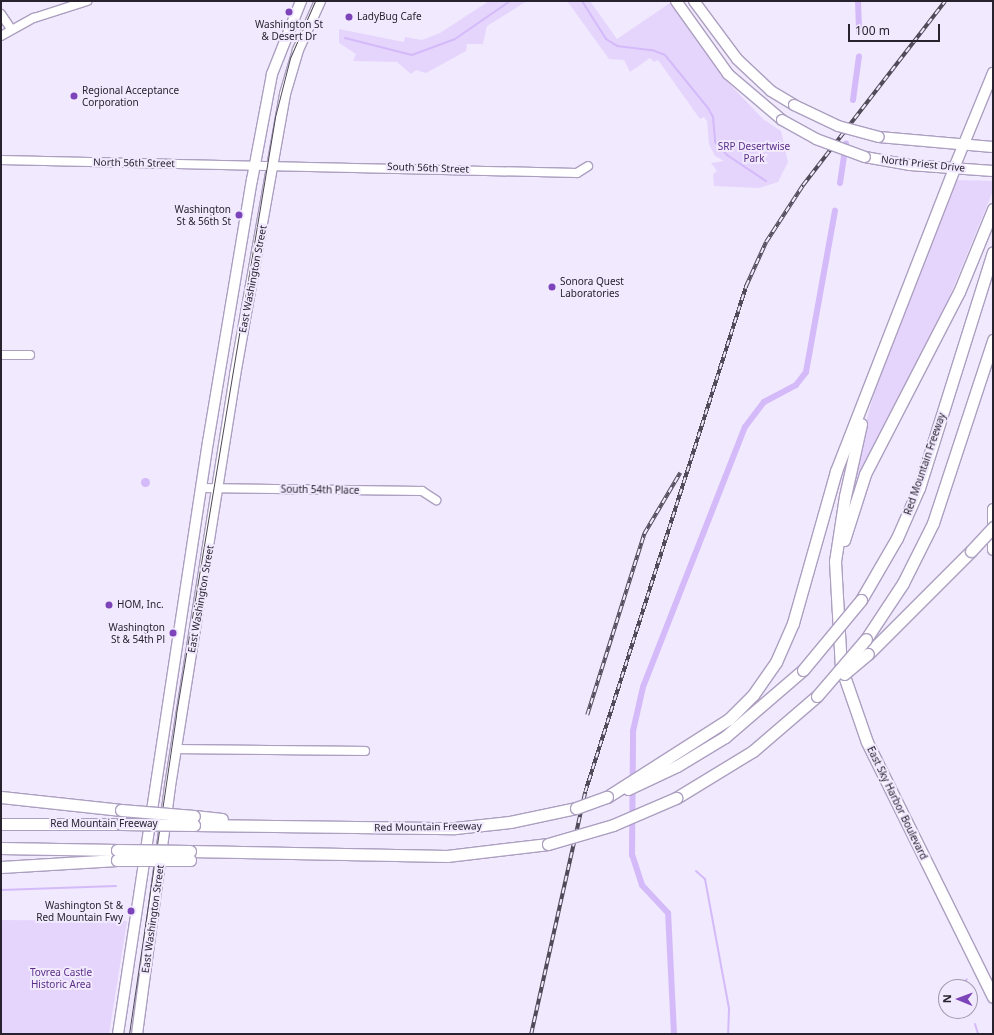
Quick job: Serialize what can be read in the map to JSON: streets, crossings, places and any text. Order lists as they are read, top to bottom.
{
  "streets": {
    "highway": ["Red Mountain Freeway", "East Sky Harbor Boulevard"],
    "main road": ["North Priest Drive", "East Washington Street"],
    "street": ["North 56th Street", "South 56th Street", "South 54th Place"]
  },
  "crossings": [
    ["North 56th Street", "South 56th Street"],
    ["North 56th Street", "East Washington Street"],
    ["South 56th Street", "East Washington Street"],
    ["East Washington Street", "South 54th Place"]
  ],
  "parks": ["SRP Desertwise Park", "Tovrea Castle Historic Area"],
  "places": [
    "Washington St & Desert Dr",
    "LadyBug Cafe",
    "Regional Acceptance Corporation",
    "Washington St & 56th St",
    "Sonora Quest Laboratories",
    "HOM, Inc.",
    "Washington St & 54th Pl",
    "Washington St & Red Mountain Fwy"
  ],
  "scale_bar": "100 m",
  "north": "left"
}
